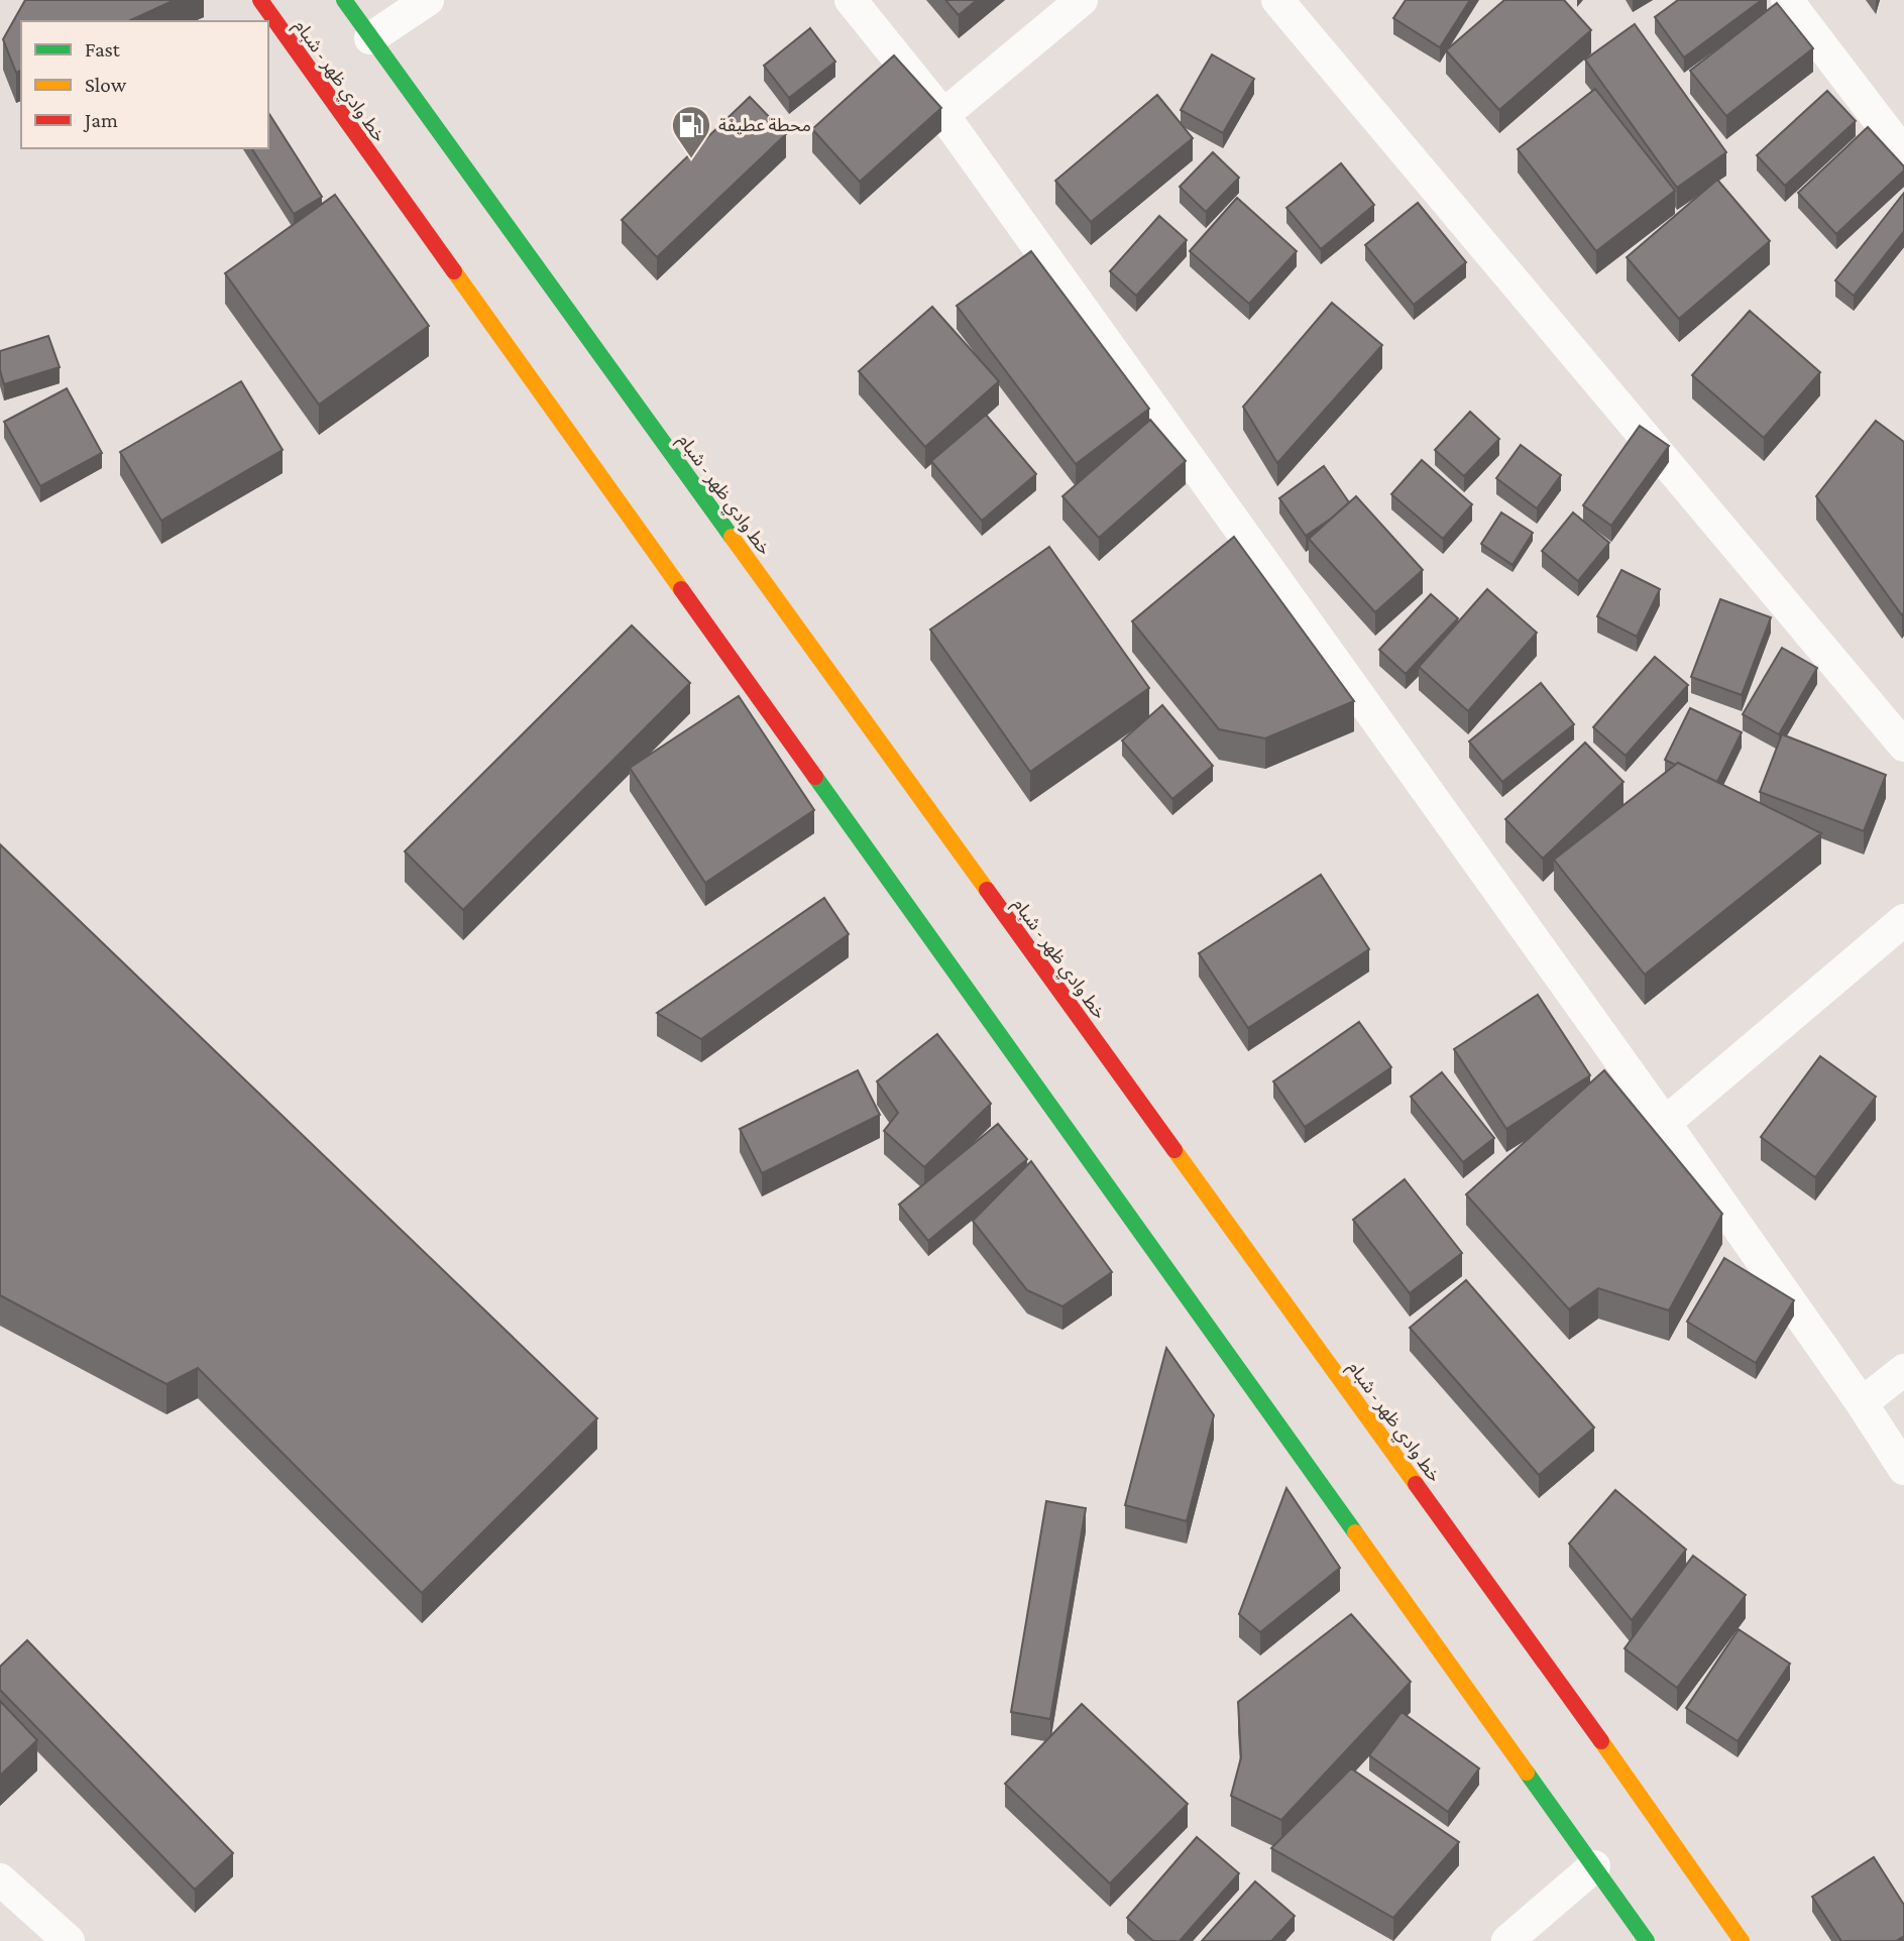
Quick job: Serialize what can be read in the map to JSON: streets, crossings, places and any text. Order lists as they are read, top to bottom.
{
  "streets": {
    "main road": ["خط وادي ظهر - شبام"]
  },
  "places": {
    "fuel station": ["محطة عطيفة"]
  },
  "legend": ["Fast", "Slow", "Jam"]
}
